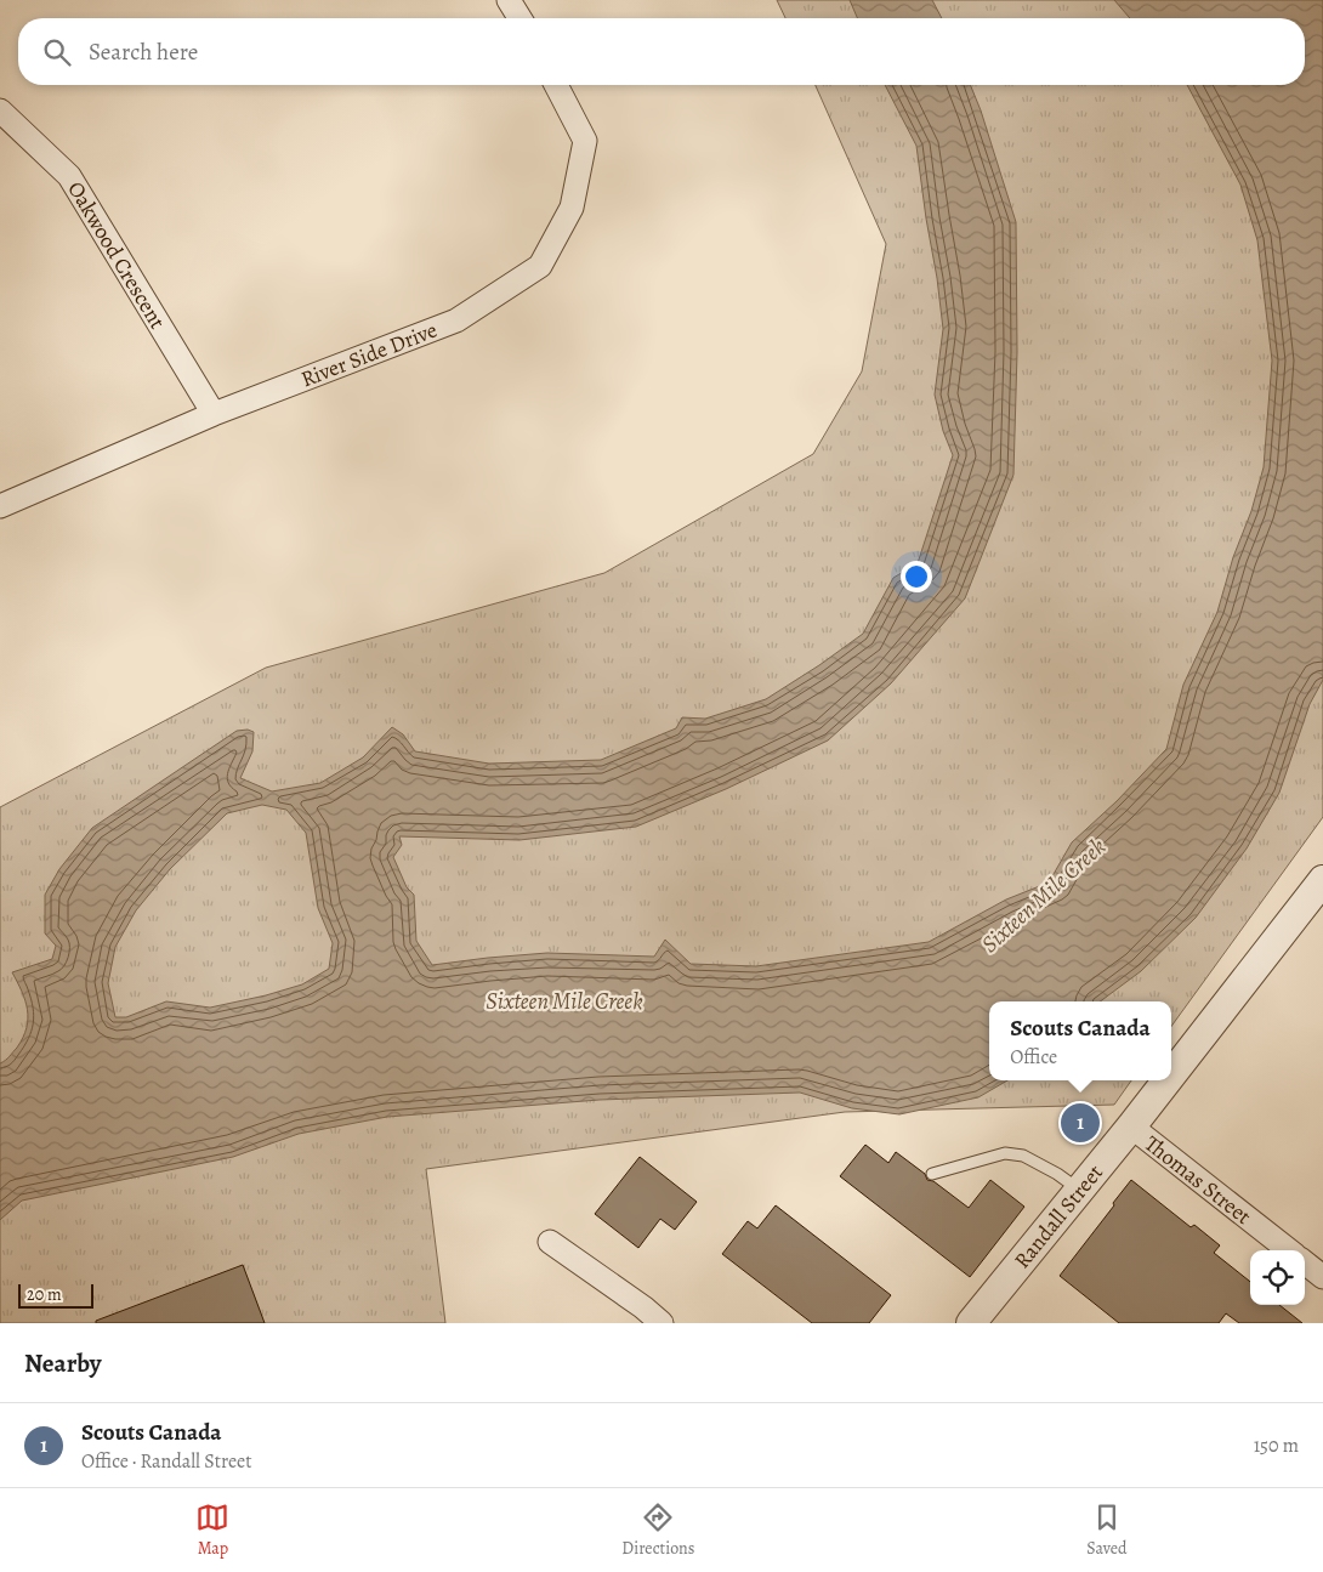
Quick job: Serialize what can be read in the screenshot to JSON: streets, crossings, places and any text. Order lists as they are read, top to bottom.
{
  "streets": {
    "street": [
      "Oakwood Crescent",
      "River Side Drive",
      "Thomas Street",
      "Randall Street"
    ]
  },
  "crossings": [
    ["Oakwood Crescent", "River Side Drive"],
    ["Thomas Street", "Randall Street"]
  ],
  "water": ["Sixteen Mile Creek"],
  "scale_bar": "20 m",
  "page": {
    "search": "Search here",
    "popup": ["Scouts Canada", "Office"],
    "pins": "1",
    "scale": "20 m",
    "heading": "Nearby",
    "list": [
      {
        "mark": "1",
        "name": "Scouts Canada",
        "note": "Office · Randall Street",
        "value": "150 m"
      }
    ],
    "nav": ["Map", "Directions", "Saved"]
  }
}
